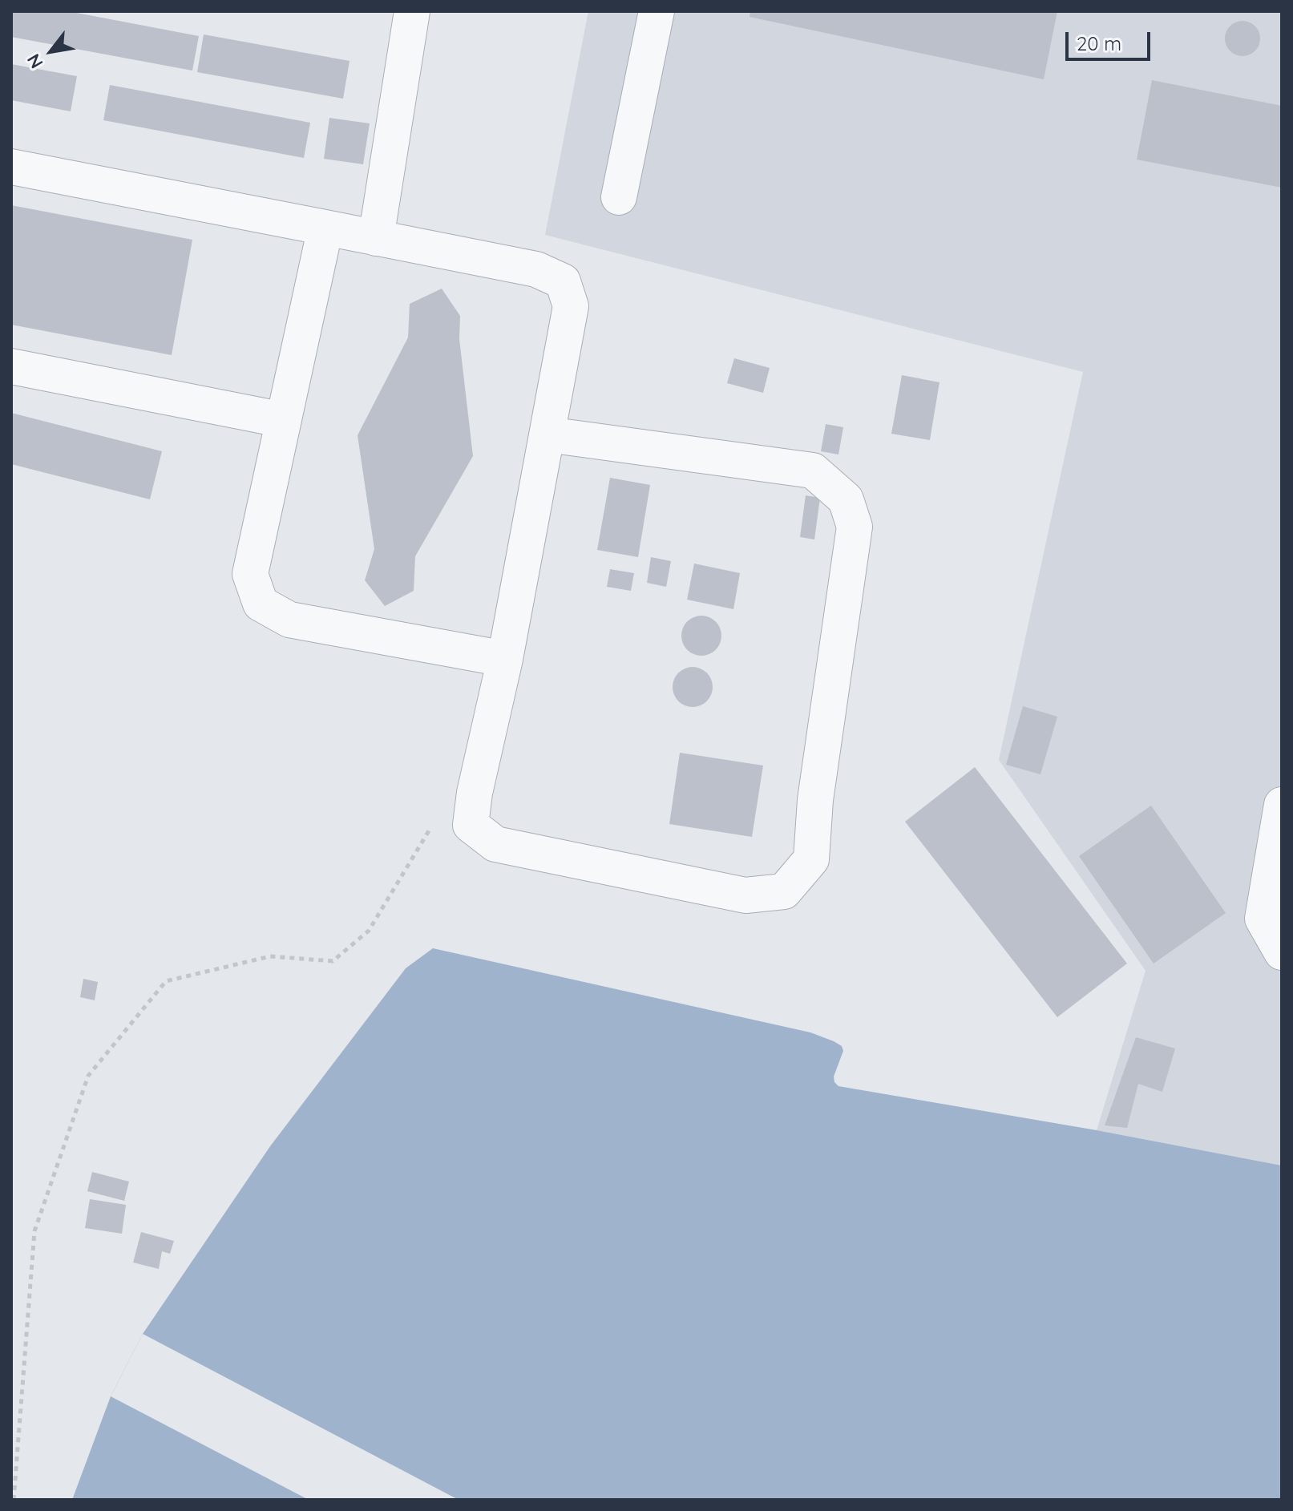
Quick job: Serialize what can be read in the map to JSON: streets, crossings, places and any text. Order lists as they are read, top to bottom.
{
  "scale_bar": "20 m",
  "north": "bottom left"
}
